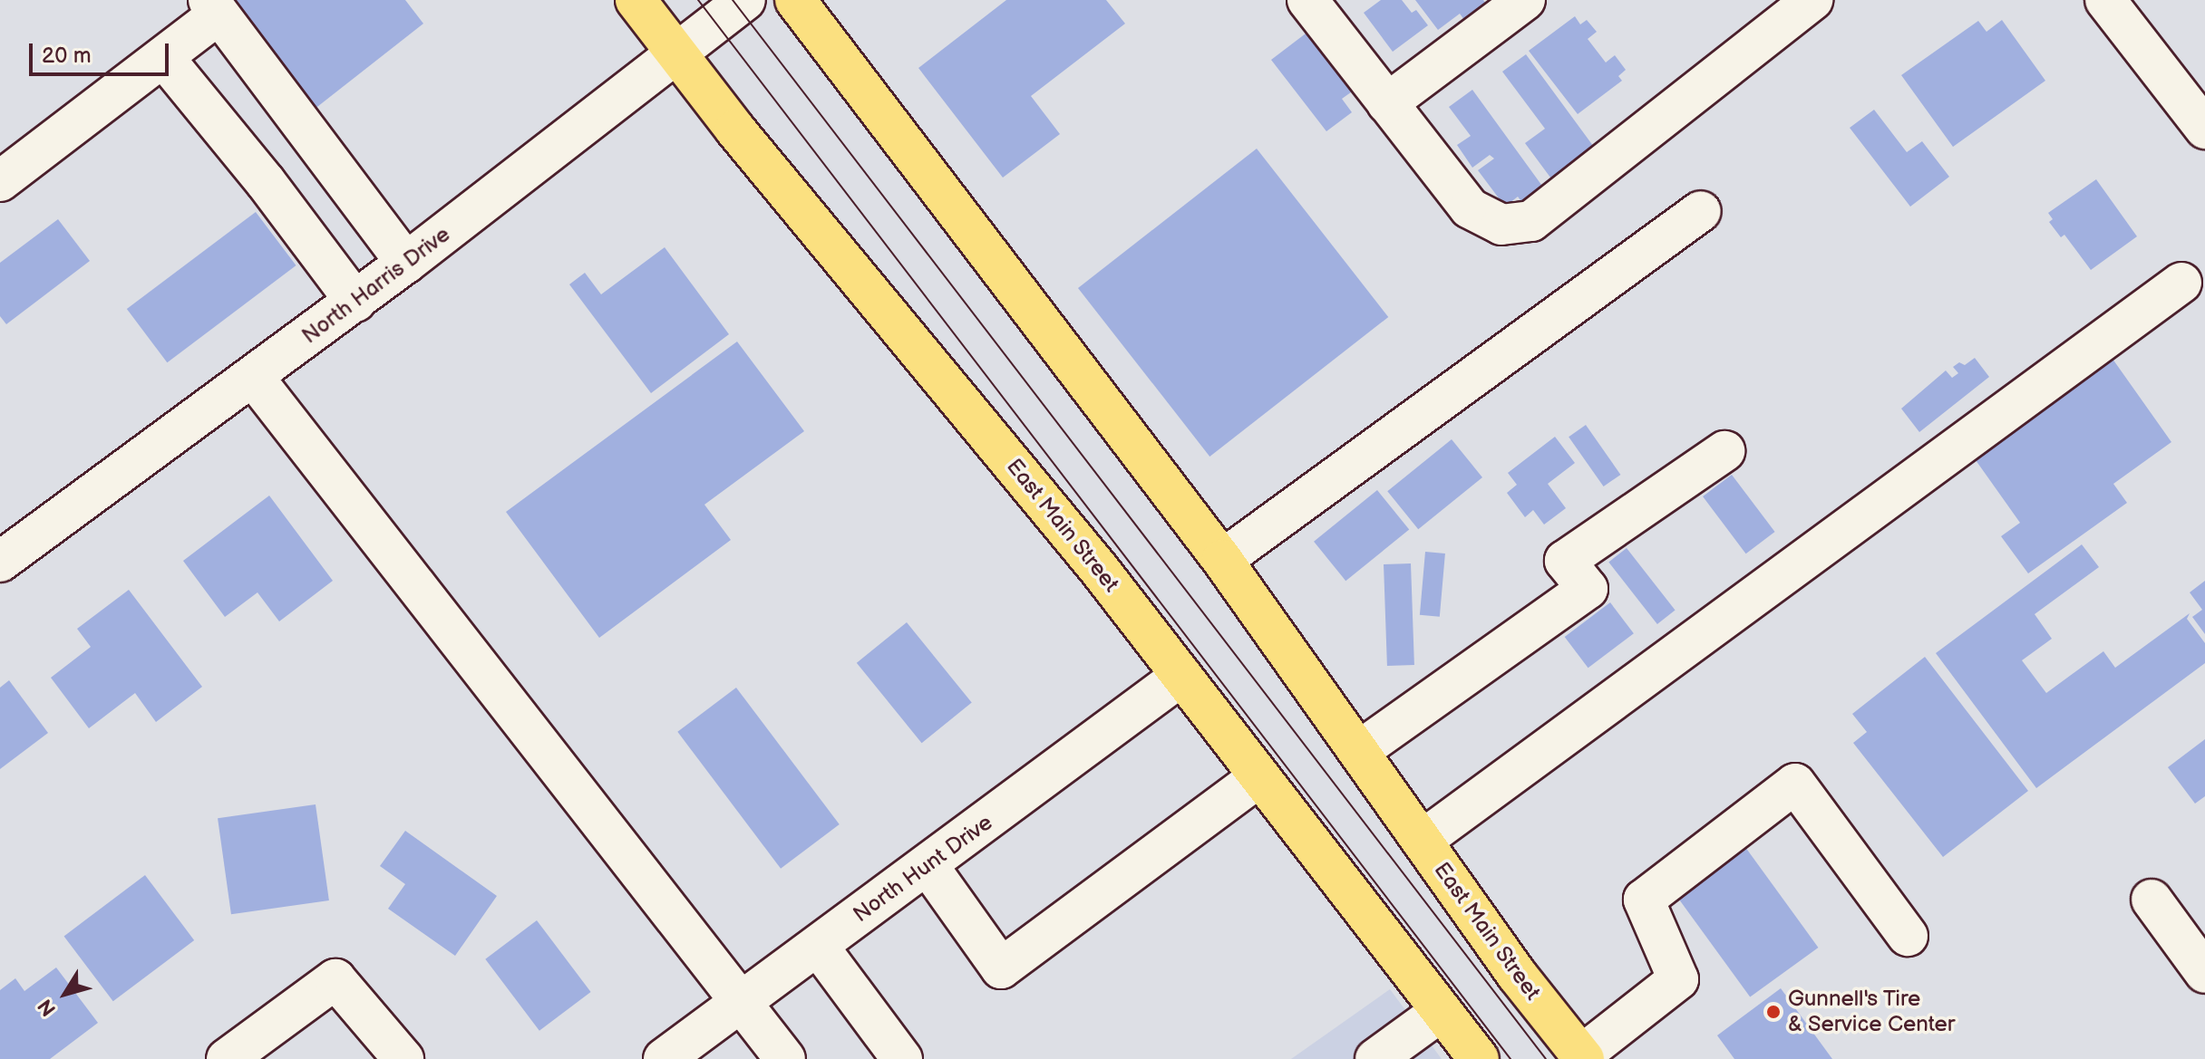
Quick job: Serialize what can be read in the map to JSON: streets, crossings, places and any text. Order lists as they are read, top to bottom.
{
  "streets": {
    "main road": ["East Main Street"],
    "street": ["North Harris Drive", "North Hunt Drive"]
  },
  "crossings": [
    ["North Harris Drive", "East Main Street"],
    ["East Main Street", "North Hunt Drive"]
  ],
  "places": ["Gunnell's Tire & Service Center"],
  "scale_bar": "20 m",
  "north": "bottom left"
}
